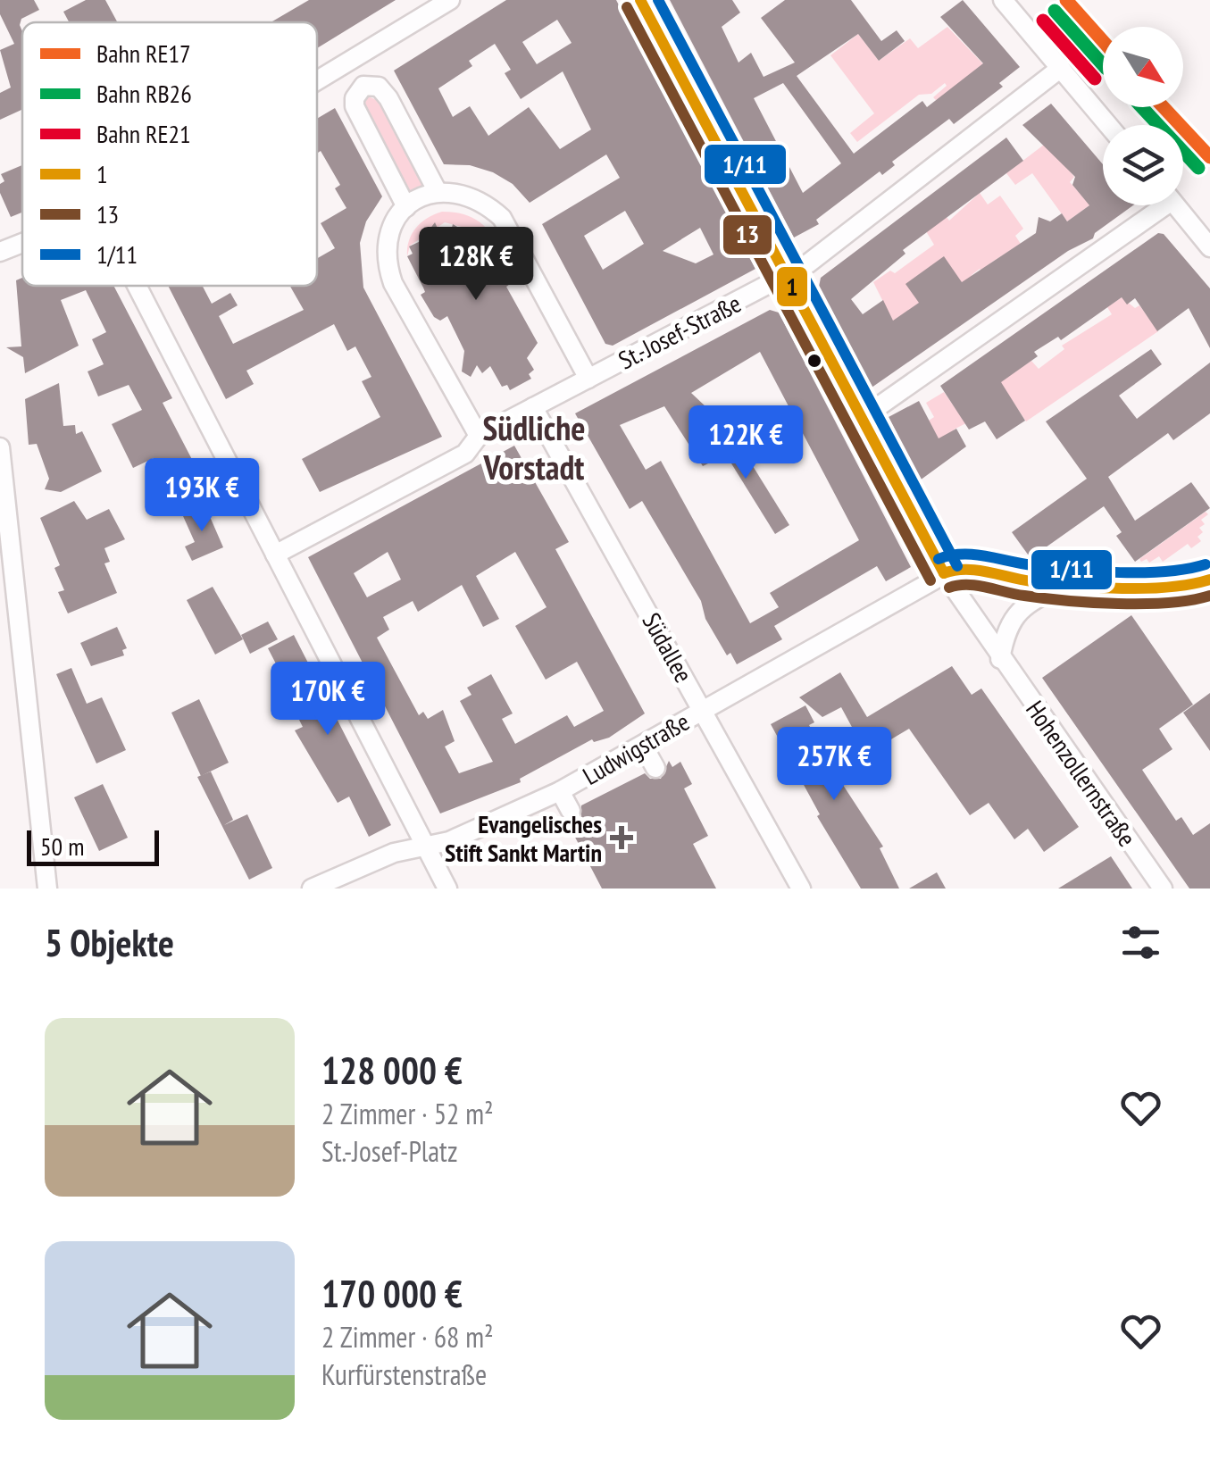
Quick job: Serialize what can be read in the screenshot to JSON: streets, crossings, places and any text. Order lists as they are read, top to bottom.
{
  "streets": {
    "street": [
      "St.-Josef-Straße",
      "Südallee",
      "Ludwigstraße",
      "Hohenzollernstraße"
    ]
  },
  "crossings": [
    ["St.-Josef-Straße", "Südallee"],
    ["St.-Josef-Straße", "Hohenzollernstraße"],
    ["Südallee", "Ludwigstraße"],
    ["Ludwigstraße", "Hohenzollernstraße"]
  ],
  "districts": ["Südliche Vorstadt"],
  "places": {
    "health": ["Evangelisches Stift Sankt Martin"]
  },
  "lines": [
    "rail line RE17",
    "transit line 1",
    "transit line 1/11",
    "transit line 13",
    "rail line RB26",
    "rail line RE21"
  ],
  "legend": [
    "Bahn RE17",
    "Bahn RB26",
    "Bahn RE21",
    "1",
    "13",
    "1/11"
  ],
  "scale_bar": "50 m",
  "north": "bottom right",
  "page": {
    "price": [
      "128K €",
      "122K €",
      "193K €",
      "170K €",
      "257K €"
    ],
    "scale": "50 m",
    "heading": "5 Objekte",
    "list": [
      {
        "name": "128 000 €",
        "note": "2 Zimmer · 52 m² · St.-Josef-Platz"
      },
      {
        "name": "170 000 €",
        "note": "2 Zimmer · 68 m² · Kurfürstenstraße"
      }
    ]
  }
}
